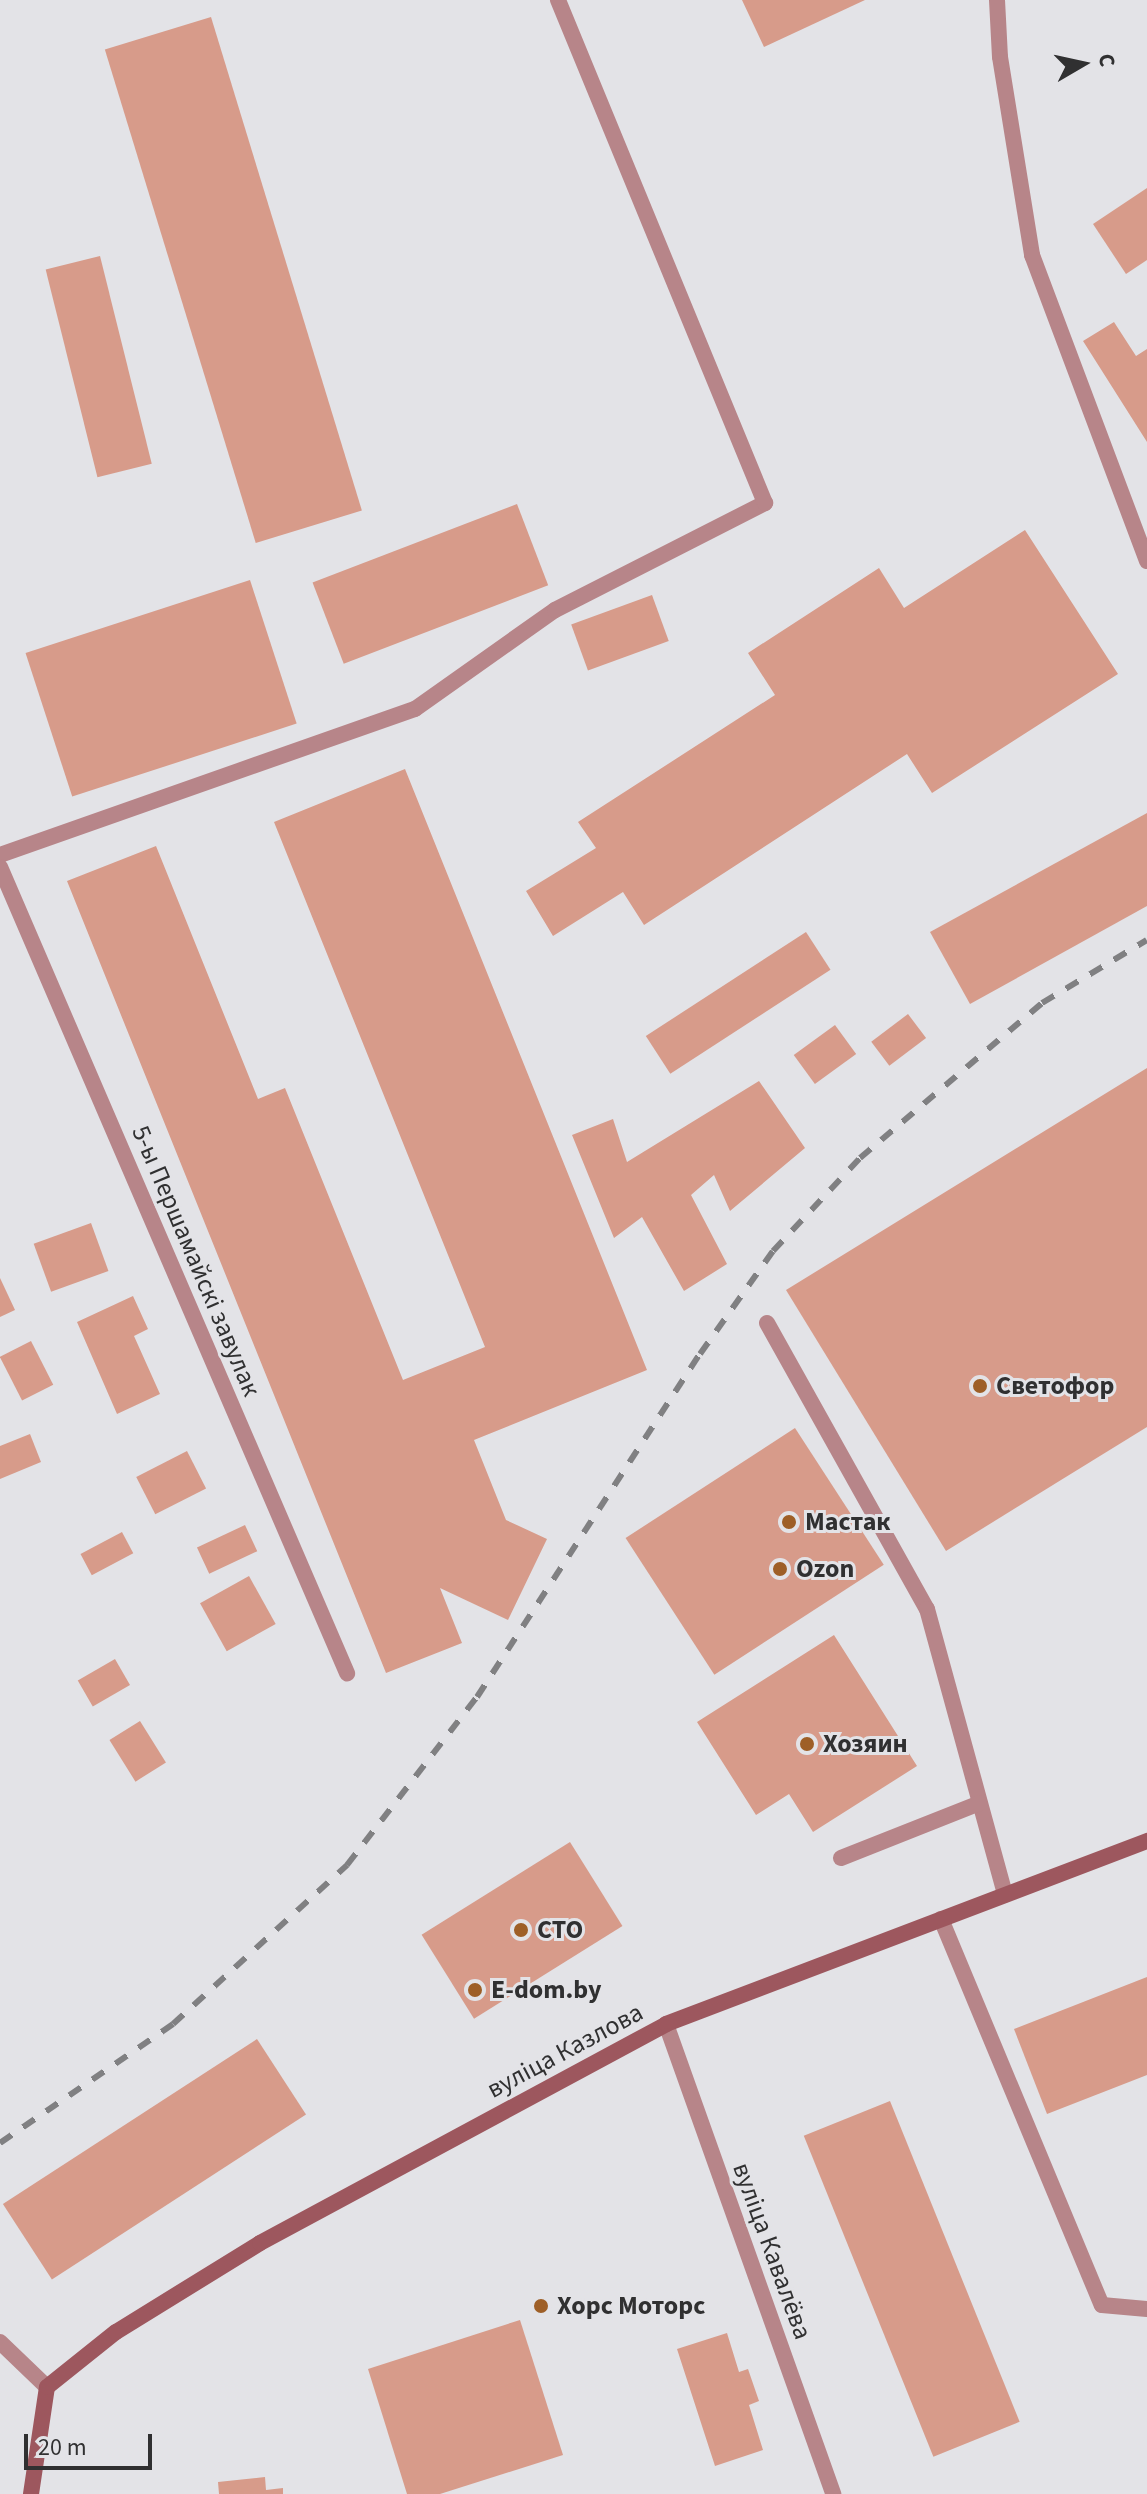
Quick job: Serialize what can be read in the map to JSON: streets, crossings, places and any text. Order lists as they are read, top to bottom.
{
  "streets": {
    "main road": ["вуліца Казлова"],
    "street": ["5-ы Першамайскі завулак", "вуліца Кавалёва"]
  },
  "crossings": [
    ["вуліца Казлова", "вуліца Кавалёва"]
  ],
  "places": [
    "Светофор",
    "Мастак",
    "Ozon",
    "Хозяин",
    "СТО",
    "E-dom.by",
    "Хорс Моторс"
  ],
  "scale_bar": "20 m",
  "north": "right"
}
